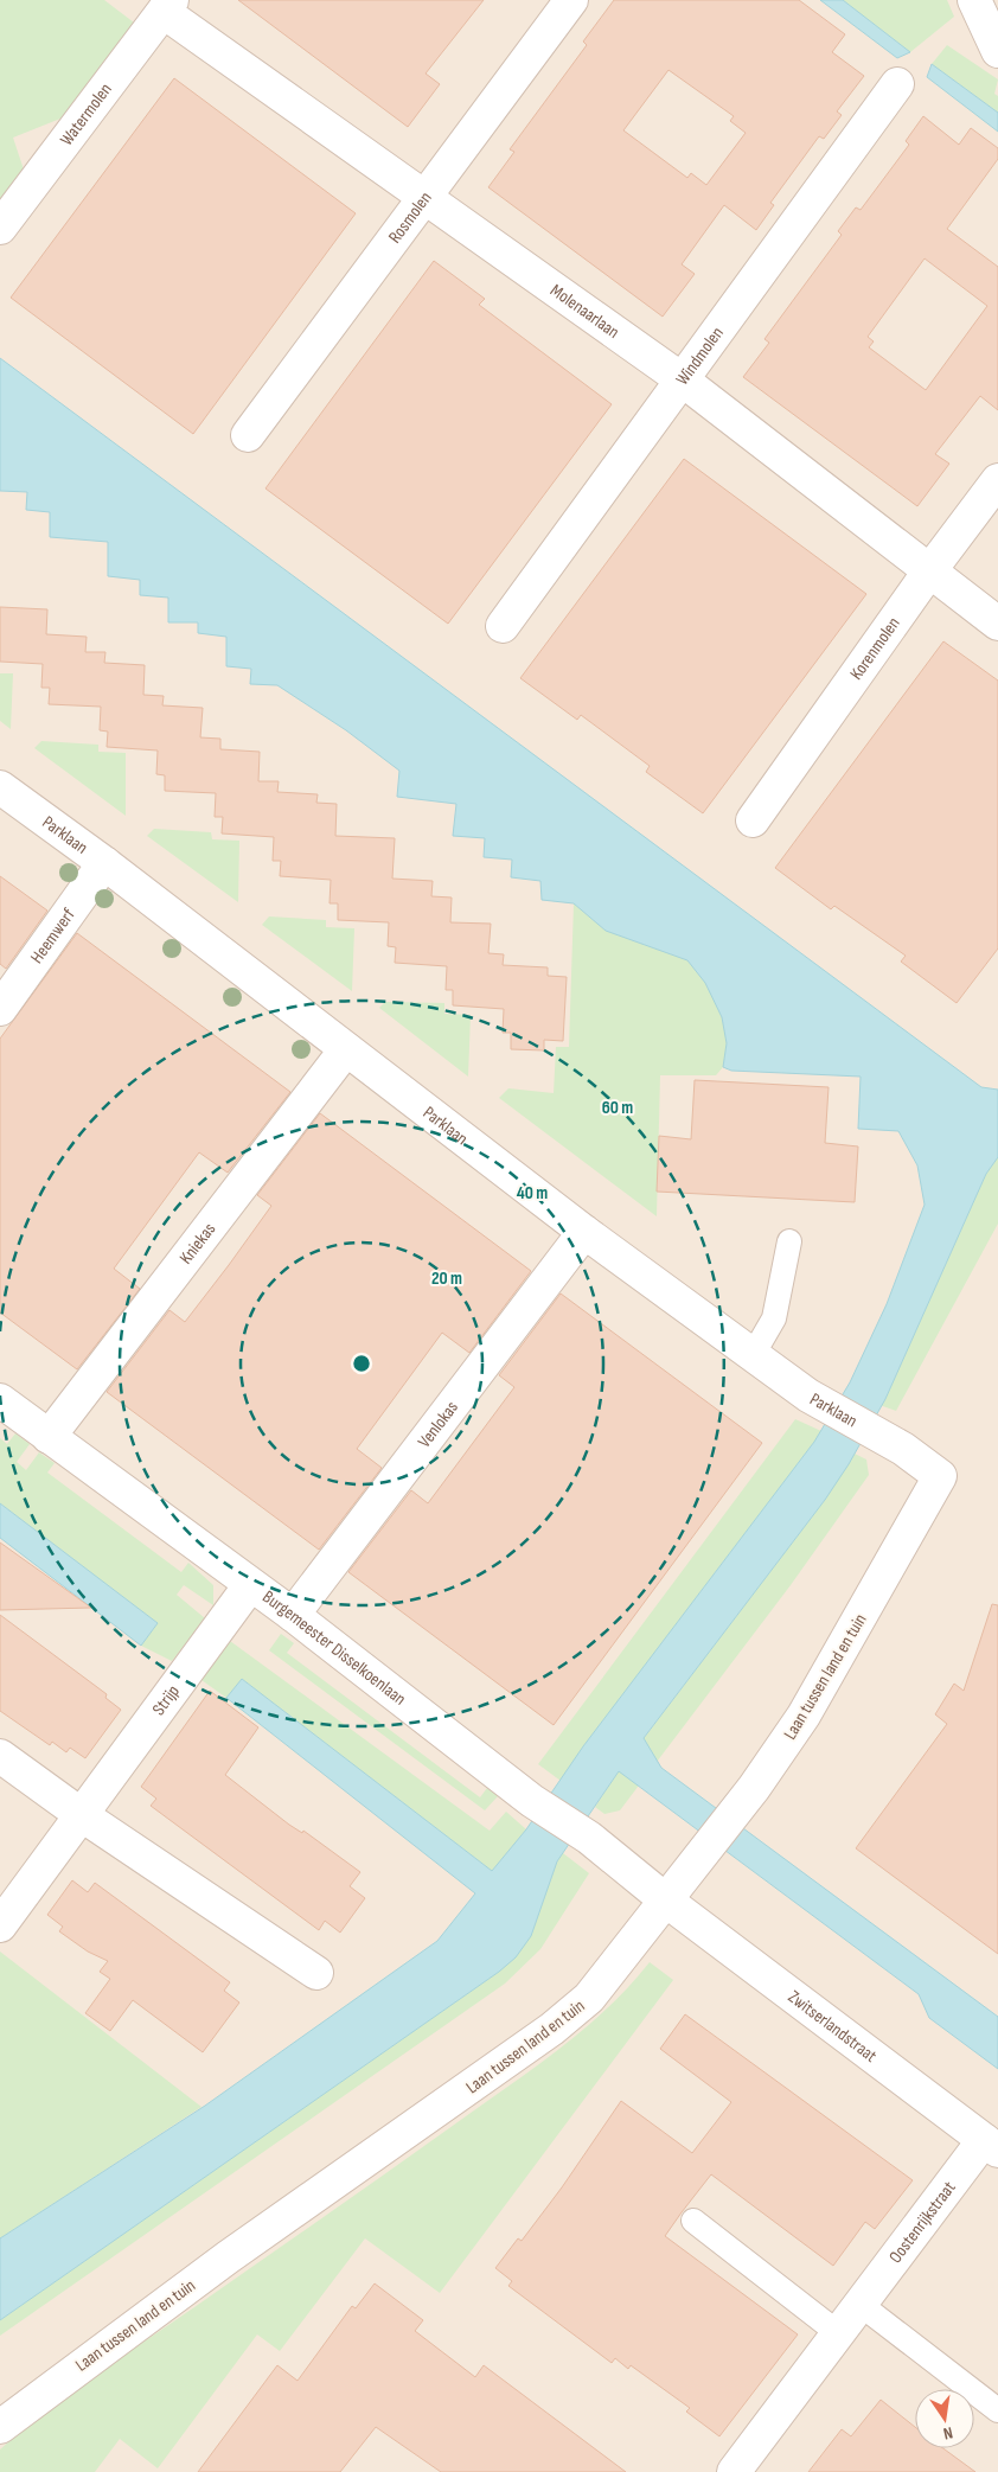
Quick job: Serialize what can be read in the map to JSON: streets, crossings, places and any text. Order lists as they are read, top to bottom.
{
  "streets": {
    "street": [
      "Watermolen",
      "Rosmolen",
      "Molenaarlaan",
      "Windmolen",
      "Korenmolen",
      "Parklaan",
      "Heemwerf",
      "Kniekas",
      "Venlokas",
      "Burgemeester Disselkoenlaan",
      "Laan tussen land en tuin",
      "Strijp",
      "Zwitserlandstraat",
      "Oostenrijkstraat"
    ]
  },
  "crossings": [
    ["Watermolen", "Molenaarlaan"],
    ["Rosmolen", "Molenaarlaan"],
    ["Molenaarlaan", "Windmolen"],
    ["Molenaarlaan", "Korenmolen"],
    ["Parklaan", "Heemwerf"],
    ["Parklaan", "Kniekas"],
    ["Parklaan", "Venlokas"],
    ["Parklaan", "Laan tussen land en tuin"],
    ["Kniekas", "Burgemeester Disselkoenlaan"],
    ["Venlokas", "Burgemeester Disselkoenlaan"],
    ["Burgemeester Disselkoenlaan", "Laan tussen land en tuin"],
    ["Burgemeester Disselkoenlaan", "Strijp"],
    ["Burgemeester Disselkoenlaan", "Zwitserlandstraat"],
    ["Laan tussen land en tuin", "Zwitserlandstraat"],
    ["Zwitserlandstraat", "Oostenrijkstraat"]
  ],
  "north": "bottom",
  "rings": ["60 m", "40 m", "20 m"]
}
